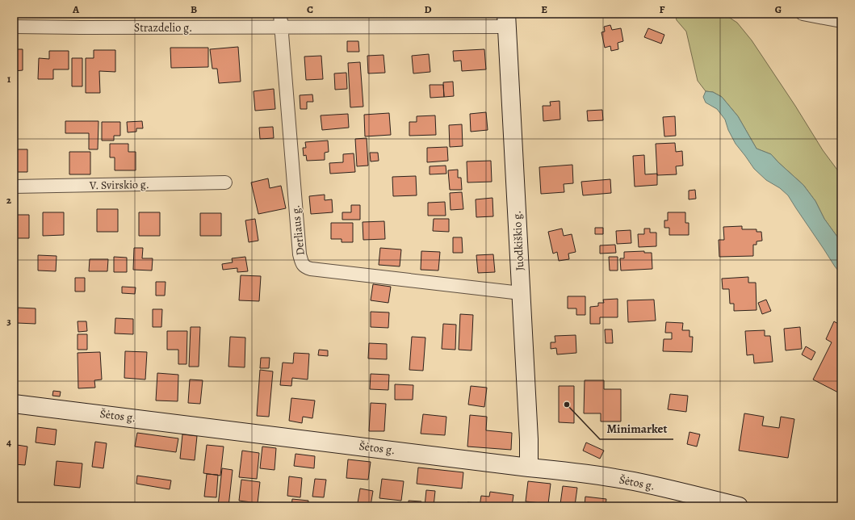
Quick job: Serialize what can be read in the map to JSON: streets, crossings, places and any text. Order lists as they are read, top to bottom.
{
  "streets": {
    "main road": ["Juodkiškio g.", "Šėtos g."],
    "street": ["Strazdelio g.", "V. Svirskio g.", "Derliaus g."]
  },
  "crossings": [
    ["Strazdelio g.", "Derliaus g."],
    ["Strazdelio g.", "Juodkiškio g."],
    ["Derliaus g.", "Juodkiškio g."],
    ["Juodkiškio g.", "Šėtos g."]
  ],
  "places": ["Minimarket"],
  "grid": {
    "columns": [
      "A",
      "B",
      "C",
      "D",
      "E",
      "F",
      "G"
    ],
    "rows": [
      "1",
      "2",
      "3",
      "4"
    ]
  }
}
